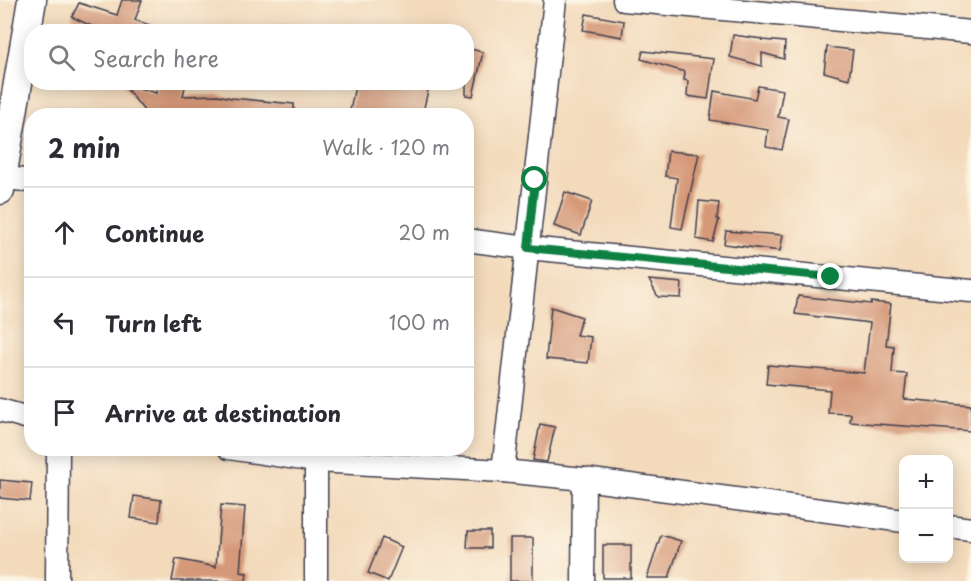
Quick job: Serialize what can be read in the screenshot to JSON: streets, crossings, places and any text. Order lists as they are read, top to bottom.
{
  "page": {
    "search": "Search here",
    "heading": ["2 min", "Walk · 120 m"],
    "list": [
      ["Continue", "20 m"],
      ["Turn left", "100 m"],
      "Arrive at destination"
    ],
    "map_buttons": ["+", "−"]
  }
}
